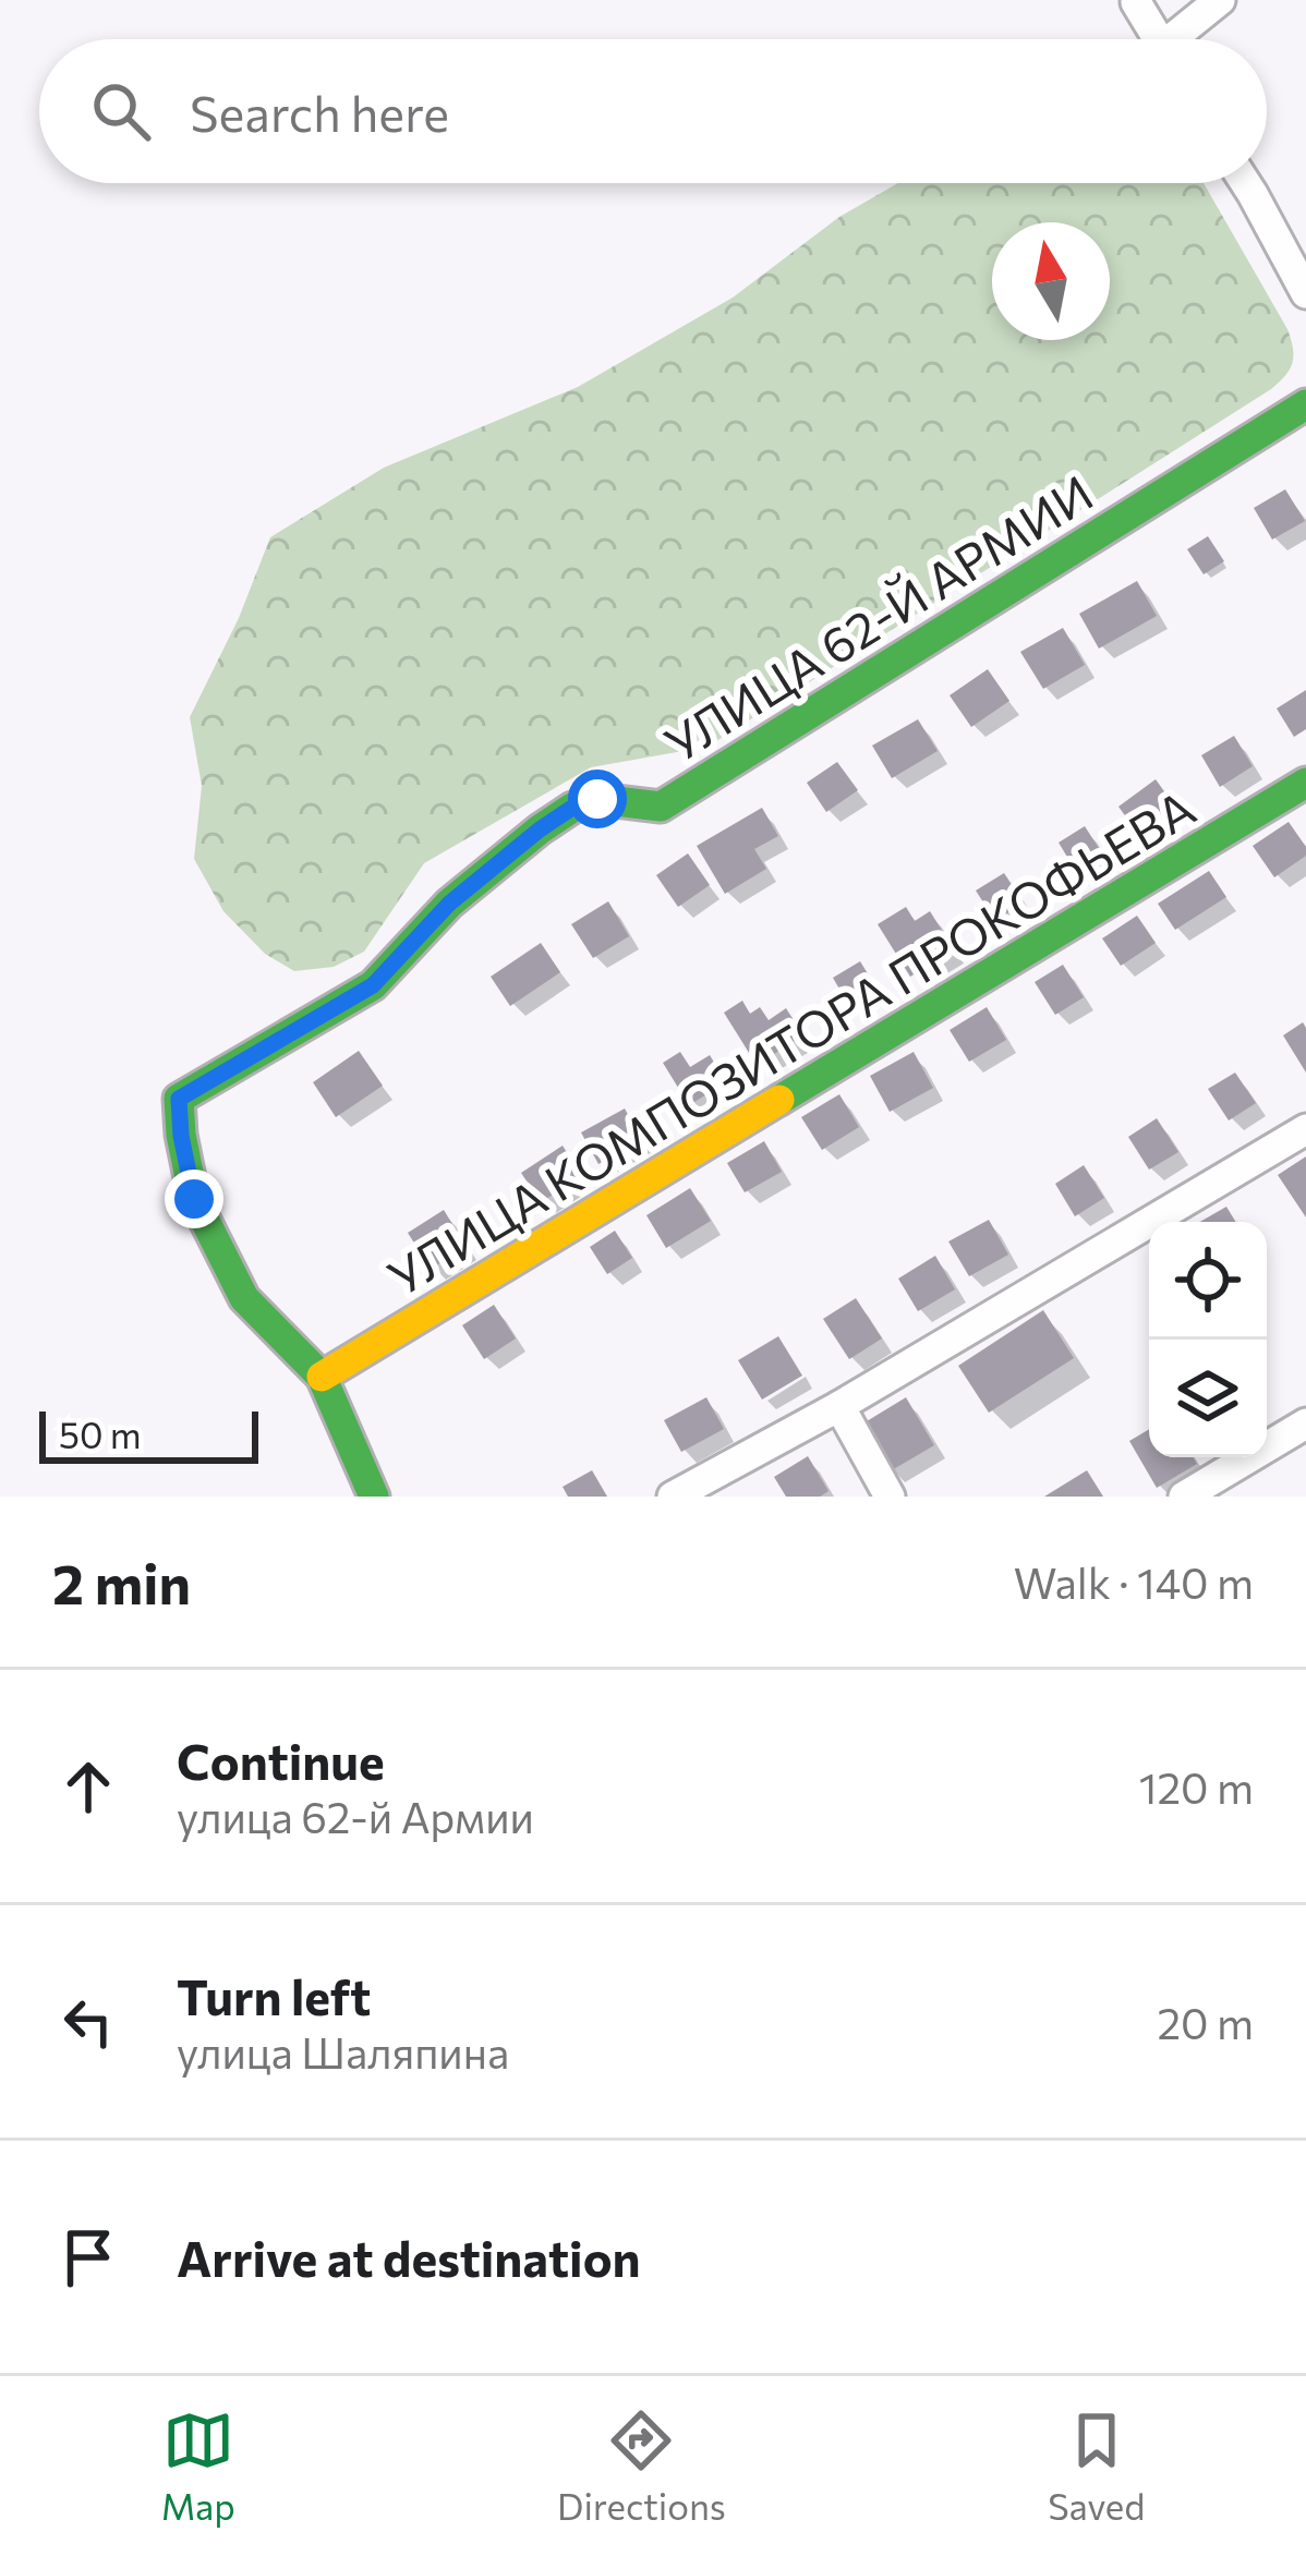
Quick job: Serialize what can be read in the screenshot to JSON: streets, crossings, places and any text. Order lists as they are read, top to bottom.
{
  "streets": {
    "street": ["УЛИЦА 62-Й АРМИИ", "УЛИЦА КОМПОЗИТОРА ПРОКОФЬЕВА"]
  },
  "crossings": [
    ["УЛИЦА 62-Й АРМИИ", "УЛИЦА КОМПОЗИТОРА ПРОКОФЬЕВА"]
  ],
  "scale_bar": "50 m",
  "north": "top",
  "page": {
    "search": "Search here",
    "scale": "50 m",
    "heading": ["2 min", "Walk · 140 m"],
    "list": [
      ["Continue", "улица 62-й Армии", "120 m"],
      ["Turn left", "улица Шаляпина", "20 m"],
      "Arrive at destination"
    ],
    "nav": ["Map", "Directions", "Saved"]
  }
}
